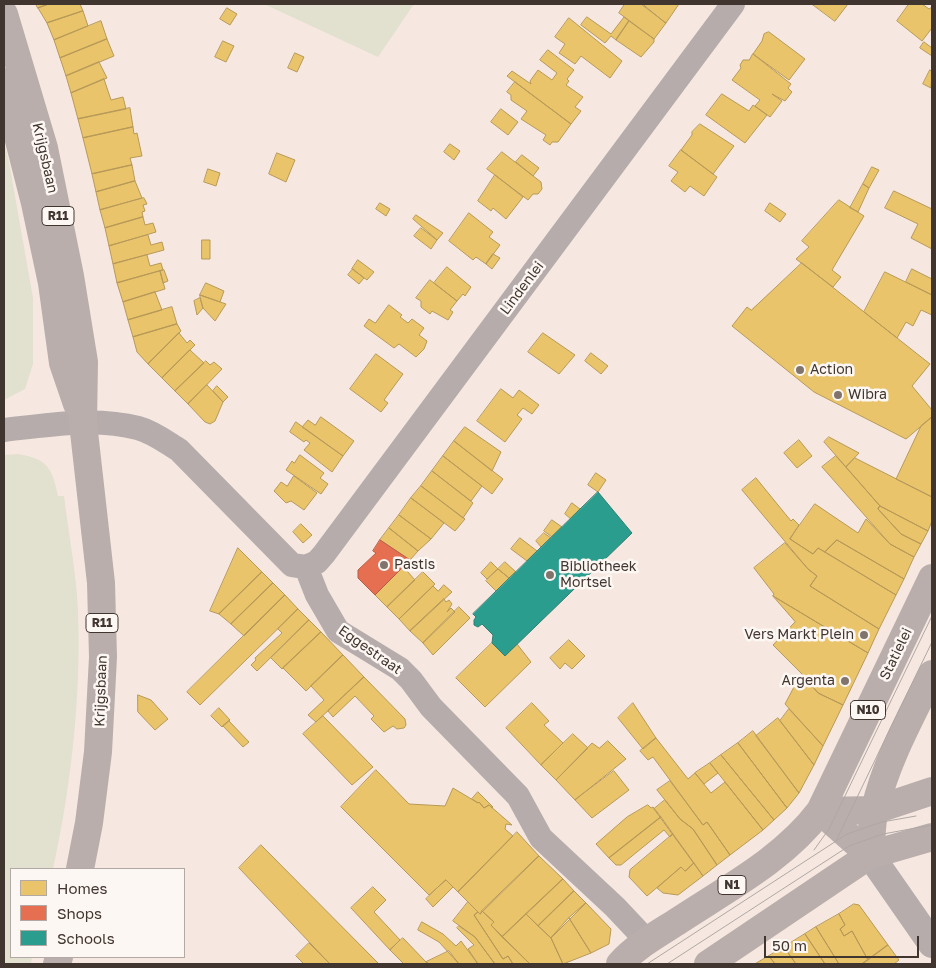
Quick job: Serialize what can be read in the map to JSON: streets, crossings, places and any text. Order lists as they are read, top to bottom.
{
  "streets": {
    "main road": [
      "Krijgsbaan",
      "R11",
      "Statielei",
      "N10",
      "N1"
    ],
    "street": ["Lindenlei", "Eggestraat"]
  },
  "crossings": [
    ["Lindenlei", "Eggestraat"],
    ["Eggestraat", "N1"],
    ["Statielei", "N1"]
  ],
  "places": [
    "Action",
    "Wibra",
    "Pastis",
    "Bibliotheek Mortsel",
    "Vers Markt Plein",
    "Argenta"
  ],
  "legend": ["Homes", "Shops", "Schools"],
  "scale_bar": "50 m"
}
